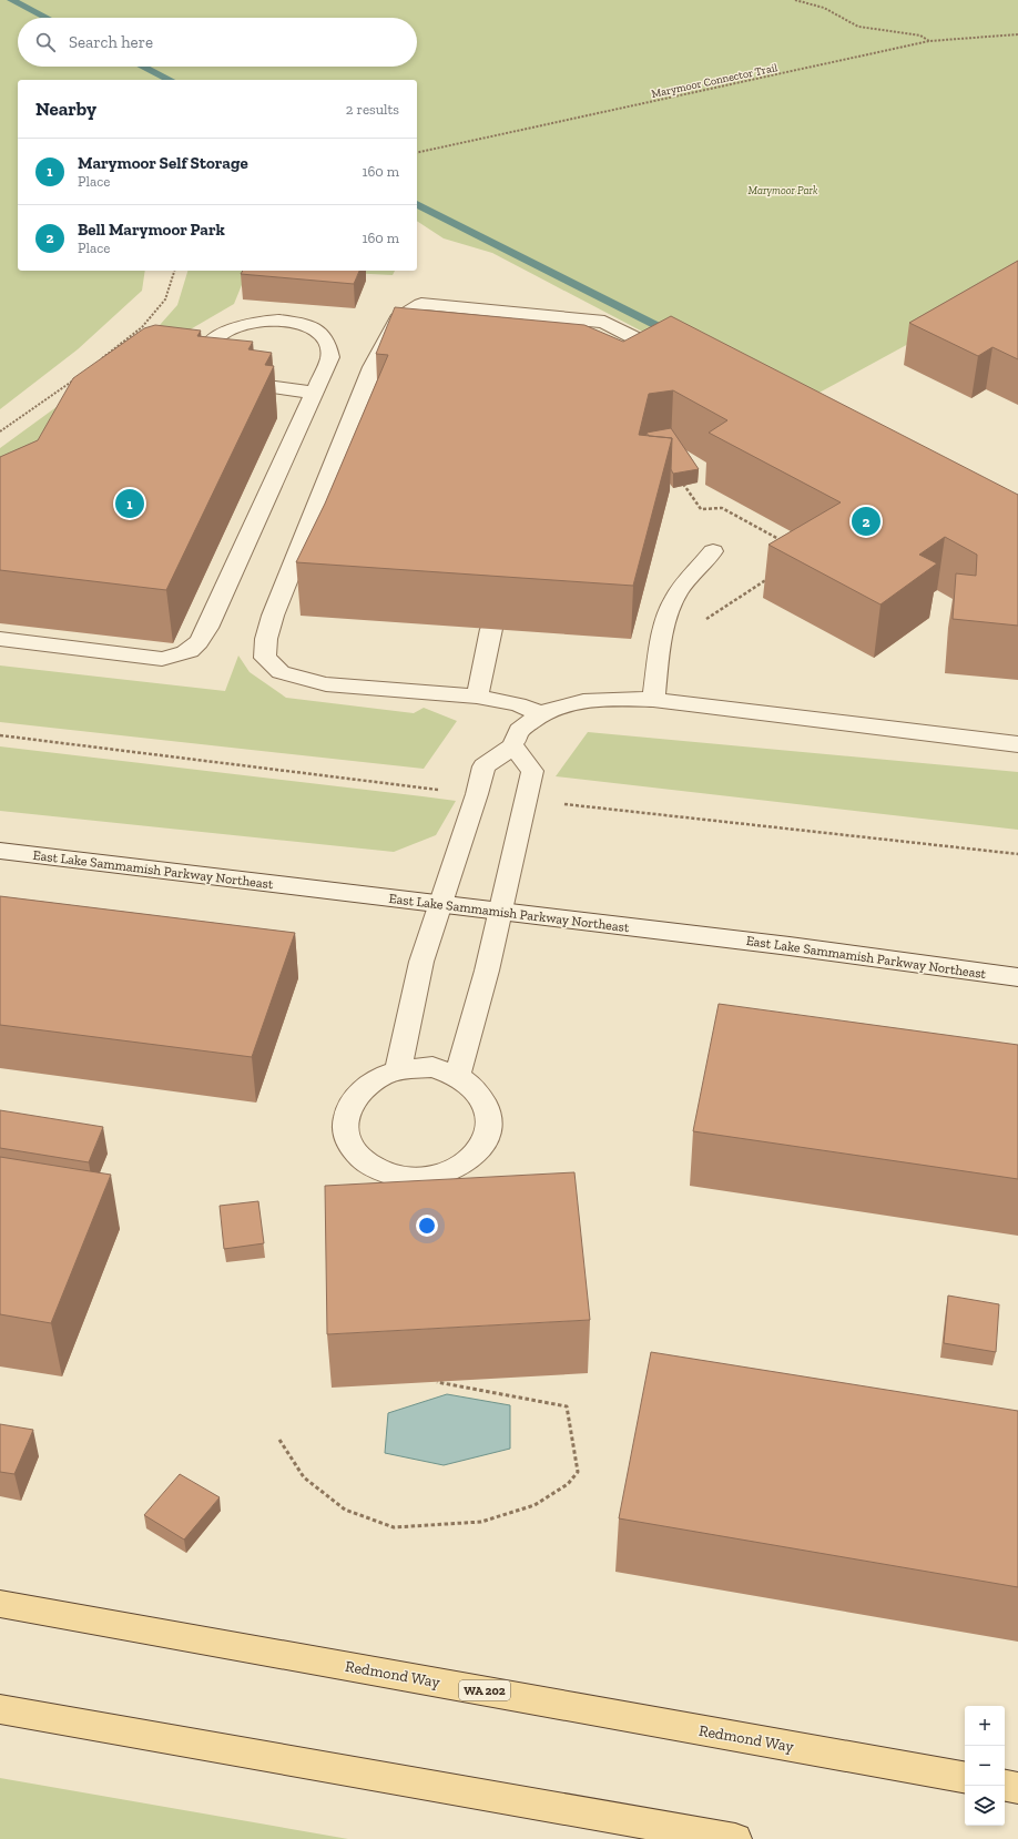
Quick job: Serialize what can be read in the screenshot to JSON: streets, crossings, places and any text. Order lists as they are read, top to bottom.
{
  "streets": {
    "main road": ["East Lake Sammamish Parkway Northeast", "Redmond Way", "WA 202"],
    "path": ["Marymoor Connector Trail"]
  },
  "parks": ["Marymoor Park"],
  "page": {
    "search": "Search here",
    "heading": ["Nearby", "2 results"],
    "list": [
      {
        "mark": "1",
        "name": "Marymoor Self Storage",
        "note": "Place",
        "value": "160 m"
      },
      {
        "mark": "2",
        "name": "Bell Marymoor Park",
        "note": "Place",
        "value": "160 m"
      }
    ],
    "pins": ["1", "2"],
    "map_buttons": ["+", "−"]
  }
}
